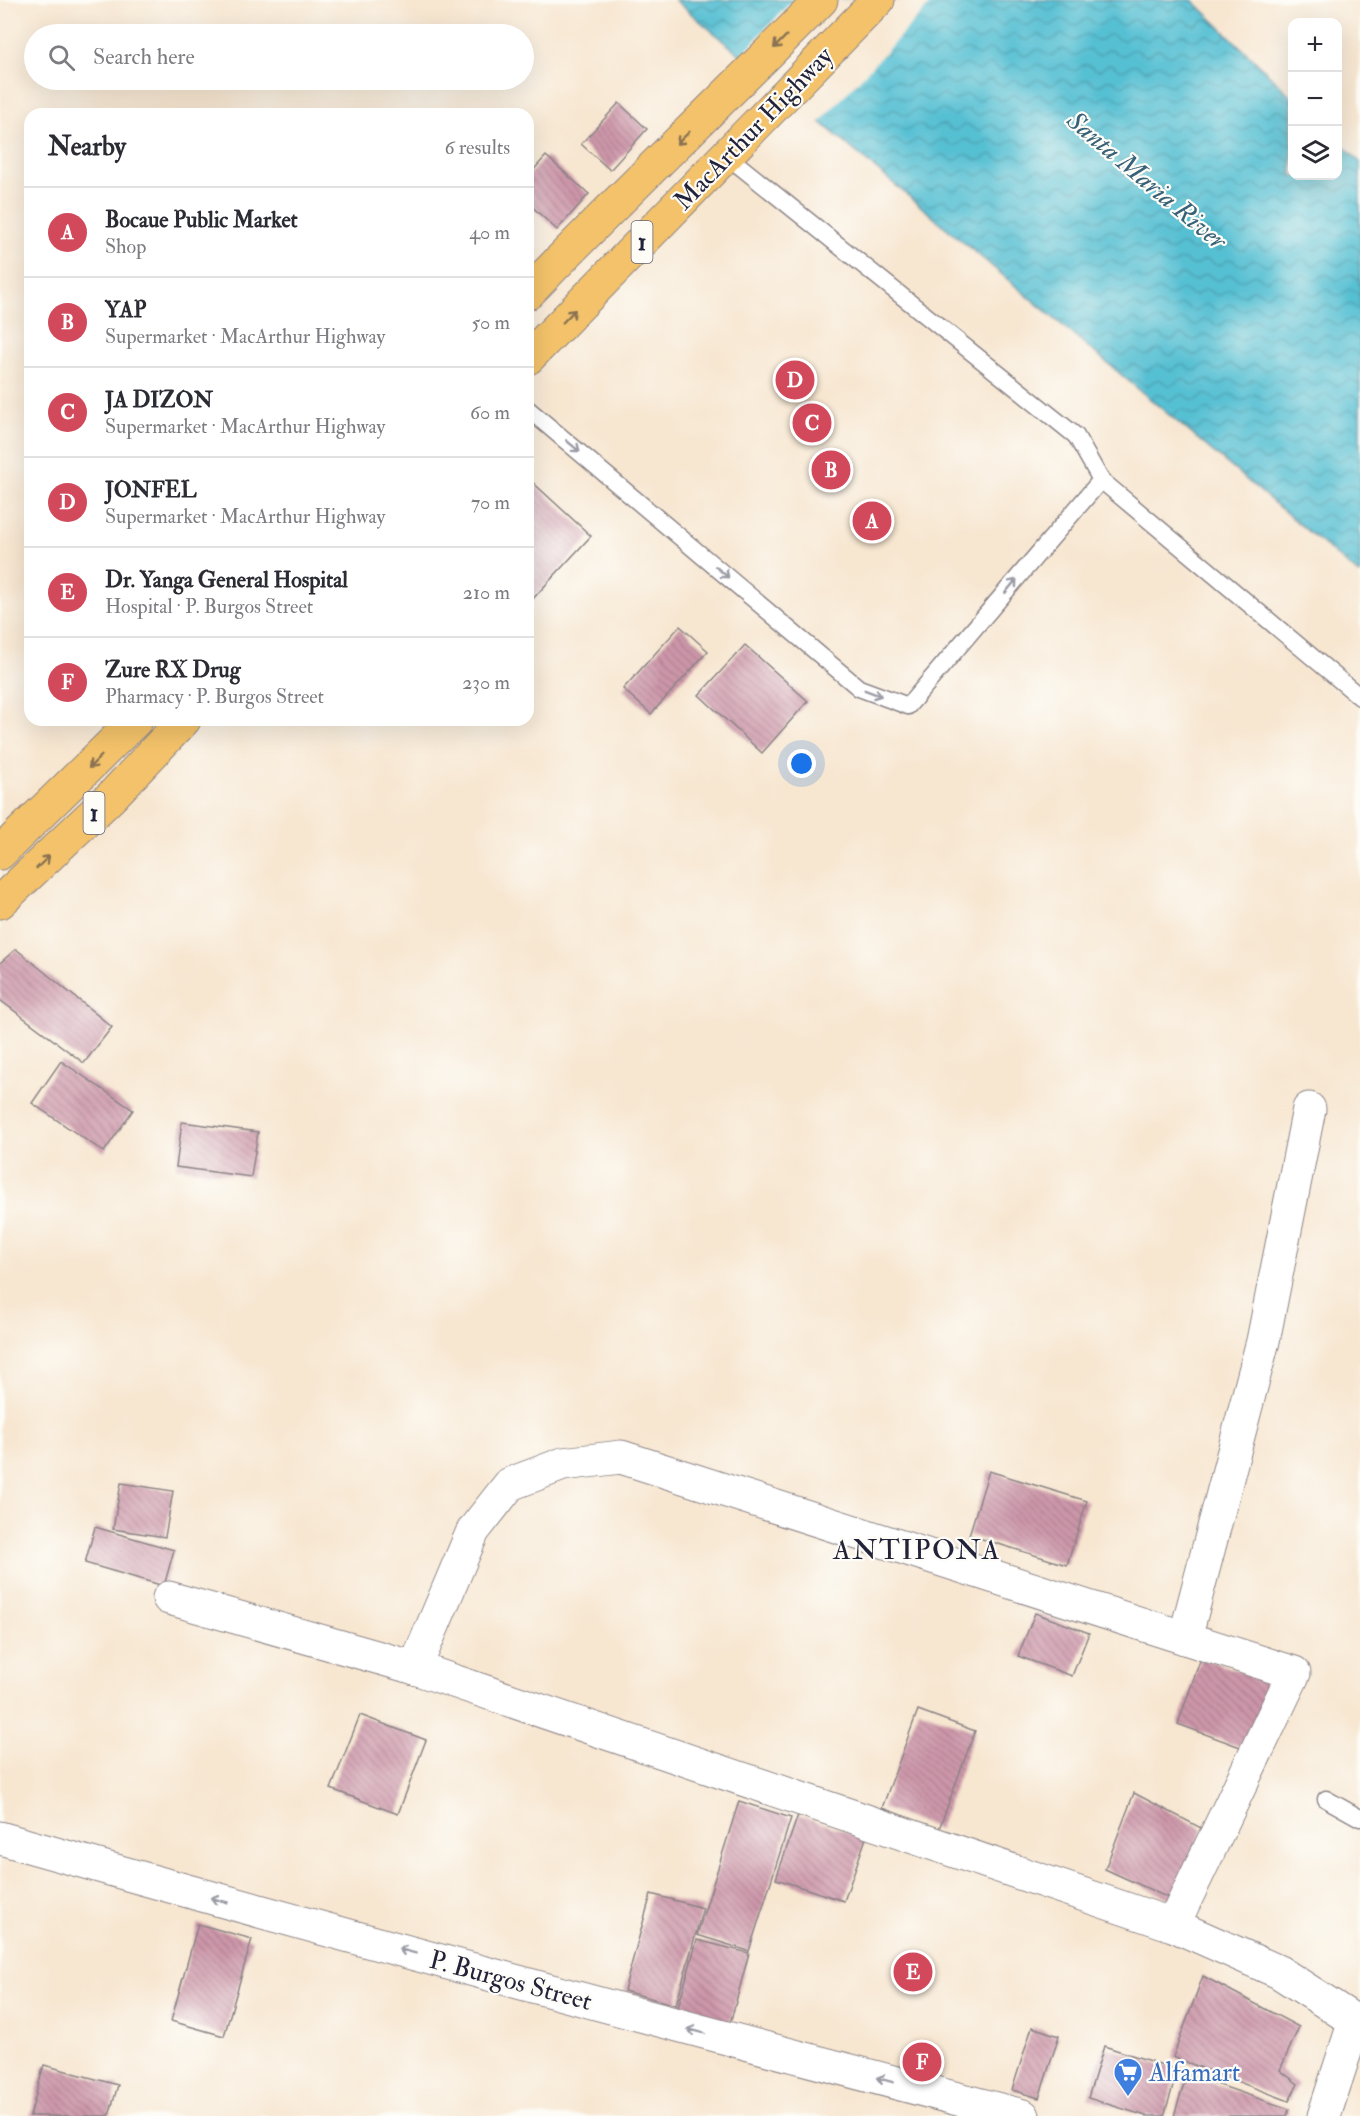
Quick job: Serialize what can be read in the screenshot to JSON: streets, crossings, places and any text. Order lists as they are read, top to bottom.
{
  "streets": {
    "highway": ["MacArthur Highway", "1"],
    "street": ["P. Burgos Street"]
  },
  "districts": ["ANTIPONA"],
  "water": ["Santa Maria River"],
  "places": {
    "supermarket": ["Alfamart"]
  },
  "page": {
    "map_buttons": ["+", "−"],
    "search": "Search here",
    "heading": ["Nearby", "6 results"],
    "list": [
      {
        "mark": "A",
        "name": "Bocaue Public Market",
        "note": "Shop",
        "value": "40 m"
      },
      {
        "mark": "B",
        "name": "YAP",
        "note": "Supermarket · MacArthur Highway",
        "value": "50 m"
      },
      {
        "mark": "C",
        "name": "JA DIZON",
        "note": "Supermarket · MacArthur Highway",
        "value": "60 m"
      },
      {
        "mark": "D",
        "name": "JONFEL",
        "note": "Supermarket · MacArthur Highway",
        "value": "70 m"
      },
      {
        "mark": "E",
        "name": "Dr. Yanga General Hospital",
        "note": "Hospital · P. Burgos Street",
        "value": "210 m"
      },
      {
        "mark": "F",
        "name": "Zure RX Drug",
        "note": "Pharmacy · P. Burgos Street",
        "value": "230 m"
      }
    ],
    "pins": [
      "D",
      "C",
      "B",
      "A",
      "E",
      "F"
    ]
  }
}
